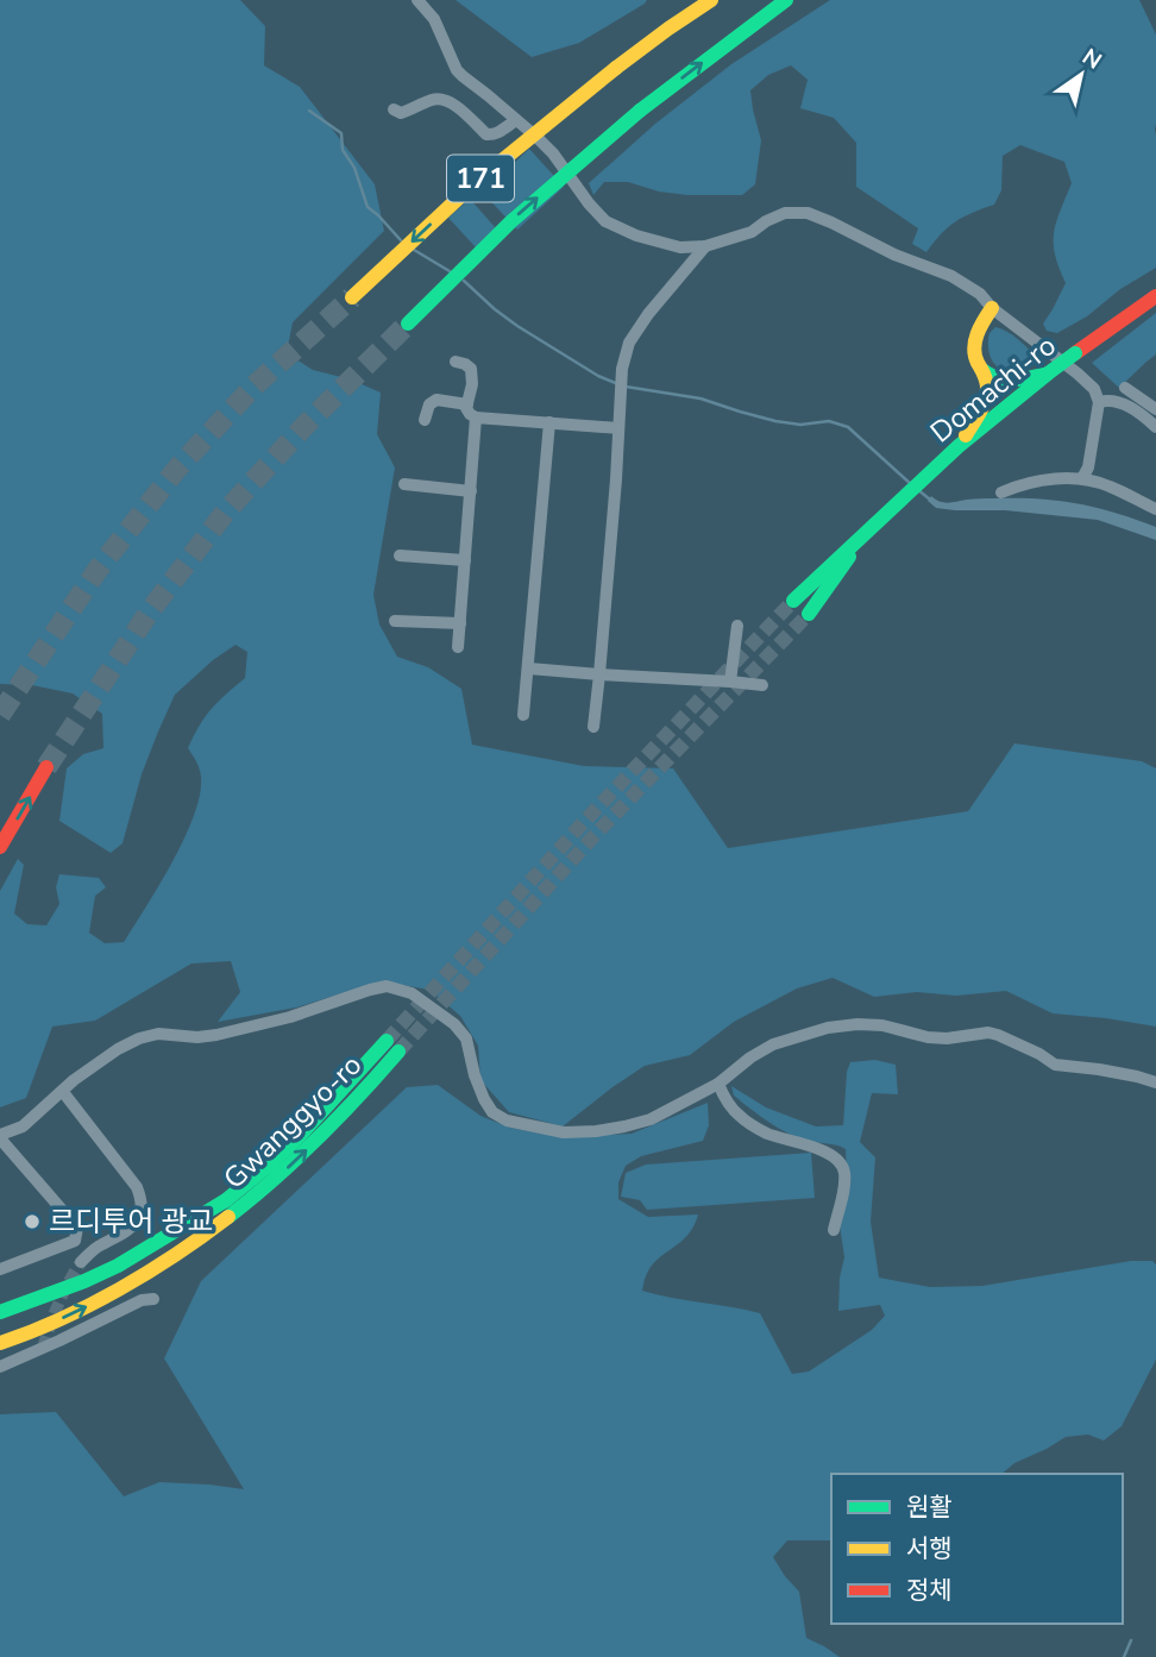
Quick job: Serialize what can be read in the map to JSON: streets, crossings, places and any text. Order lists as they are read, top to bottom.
{
  "streets": {
    "main road": ["171", "Domachi-ro", "Gwanggyo-ro"]
  },
  "places": ["르디투어 광교"],
  "legend": ["원활", "서행", "정체"],
  "north": "top right"
}
